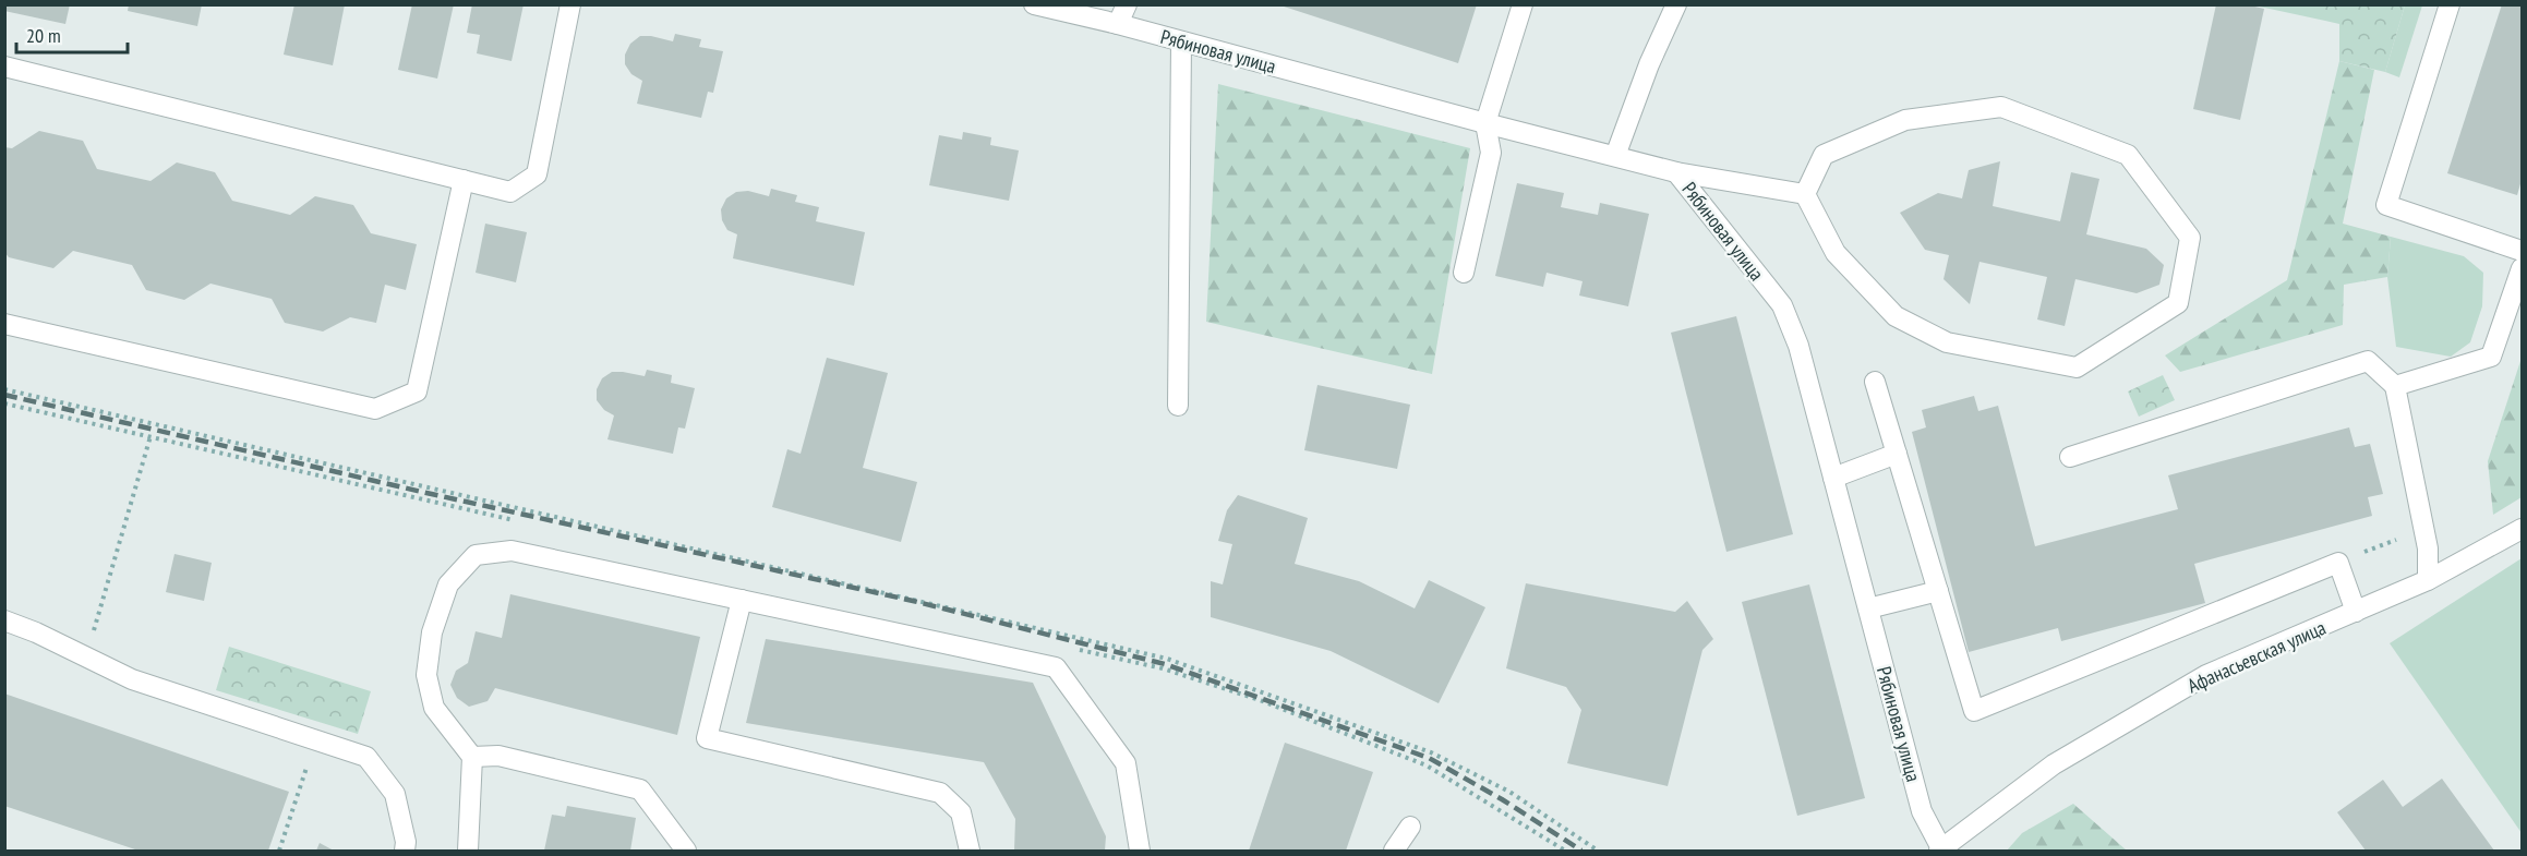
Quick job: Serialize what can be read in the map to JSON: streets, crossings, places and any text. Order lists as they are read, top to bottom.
{
  "streets": {
    "street": ["Рябиновая улица", "Афанасьевская улица"]
  },
  "crossings": [
    ["Рябиновая улица", "Афанасьевская улица"]
  ],
  "scale_bar": "20 m"
}
